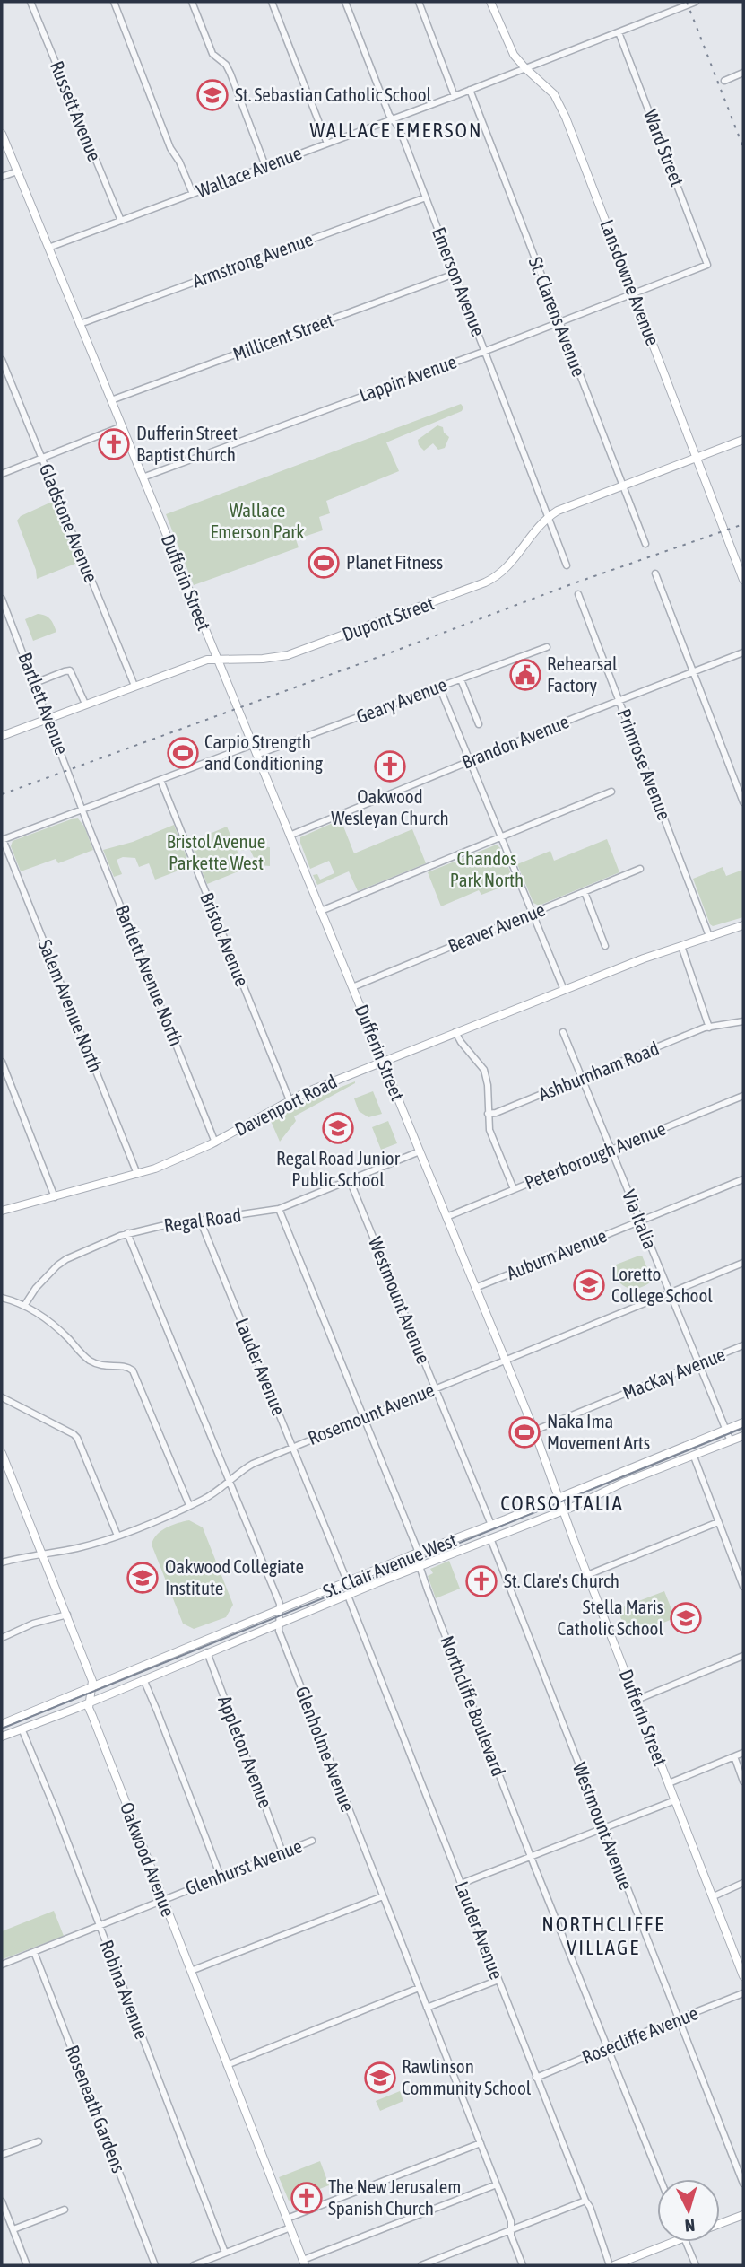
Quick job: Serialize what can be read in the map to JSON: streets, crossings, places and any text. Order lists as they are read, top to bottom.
{
  "streets": {
    "main road": [
      "Lansdowne Avenue",
      "Dufferin Street",
      "Dupont Street",
      "Davenport Road",
      "St. Clair Avenue West",
      "Oakwood Avenue"
    ],
    "street": [
      "Russett Avenue",
      "Ward Street",
      "Wallace Avenue",
      "Armstrong Avenue",
      "Emerson Avenue",
      "St. Clarens Avenue",
      "Millicent Street",
      "Lappin Avenue",
      "Gladstone Avenue",
      "Geary Avenue",
      "Bartlett Avenue",
      "Brandon Avenue",
      "Primrose Avenue",
      "Beaver Avenue",
      "Bristol Avenue",
      "Bartlett Avenue North",
      "Salem Avenue North",
      "Ashburnham Road",
      "Peterborough Avenue",
      "Via Italia",
      "Regal Road",
      "Auburn Avenue",
      "Westmount Avenue",
      "Lauder Avenue",
      "MacKay Avenue",
      "Rosemount Avenue",
      "Northcliffe Boulevard",
      "Glenholme Avenue",
      "Appleton Avenue",
      "Glenhurst Avenue",
      "Robina Avenue",
      "Rosecliffe Avenue",
      "Roseneath Gardens"
    ]
  },
  "crossings": [
    ["Russett Avenue", "Wallace Avenue"],
    ["Ward Street", "Wallace Avenue"],
    ["Ward Street", "Lappin Avenue"],
    ["Wallace Avenue", "Emerson Avenue"],
    ["Wallace Avenue", "Lansdowne Avenue"],
    ["Wallace Avenue", "St. Clarens Avenue"],
    ["Wallace Avenue", "Dufferin Street"],
    ["Armstrong Avenue", "Emerson Avenue"],
    ["Armstrong Avenue", "Dufferin Street"],
    ["Emerson Avenue", "Millicent Street"],
    ["Emerson Avenue", "Lappin Avenue"],
    ["Emerson Avenue", "Dupont Street"],
    ["Lansdowne Avenue", "Lappin Avenue"],
    ["Lansdowne Avenue", "Dupont Street"],
    ["St. Clarens Avenue", "Lappin Avenue"],
    ["St. Clarens Avenue", "Dupont Street"],
    ["Millicent Street", "Dufferin Street"],
    ["Lappin Avenue", "Dufferin Street"],
    ["Gladstone Avenue", "Dupont Street"],
    ["Dufferin Street", "Dupont Street"],
    ["Dufferin Street", "Geary Avenue"],
    ["Dufferin Street", "Brandon Avenue"],
    ["Dufferin Street", "Beaver Avenue"],
    ["Dufferin Street", "Davenport Road"],
    ["Dufferin Street", "Peterborough Avenue"],
    ["Dufferin Street", "Regal Road"],
    ["Dufferin Street", "Auburn Avenue"],
    ["Dufferin Street", "MacKay Avenue"],
    ["Dufferin Street", "Rosemount Avenue"],
    ["Dufferin Street", "St. Clair Avenue West"],
    ["Dupont Street", "Bartlett Avenue"],
    ["Bartlett Avenue", "Bartlett Avenue North"],
    ["Brandon Avenue", "Primrose Avenue"],
    ["Primrose Avenue", "Davenport Road"],
    ["Bristol Avenue", "Davenport Road"],
    ["Bartlett Avenue North", "Davenport Road"],
    ["Salem Avenue North", "Davenport Road"],
    ["Ashburnham Road", "Via Italia"],
    ["Peterborough Avenue", "Via Italia"],
    ["Via Italia", "Auburn Avenue"],
    ["Via Italia", "MacKay Avenue"],
    ["Via Italia", "Rosemount Avenue"],
    ["Via Italia", "St. Clair Avenue West"],
    ["Regal Road", "Westmount Avenue"],
    ["Regal Road", "Lauder Avenue"],
    ["Regal Road", "Northcliffe Boulevard"],
    ["Regal Road", "Glenholme Avenue"],
    ["Westmount Avenue", "Rosemount Avenue"],
    ["Westmount Avenue", "St. Clair Avenue West"],
    ["Westmount Avenue", "Rosecliffe Avenue"],
    ["Lauder Avenue", "Rosemount Avenue"],
    ["Lauder Avenue", "St. Clair Avenue West"],
    ["Lauder Avenue", "Rosecliffe Avenue"],
    ["Rosemount Avenue", "Northcliffe Boulevard"],
    ["Rosemount Avenue", "Glenholme Avenue"],
    ["St. Clair Avenue West", "Northcliffe Boulevard"],
    ["St. Clair Avenue West", "Glenholme Avenue"],
    ["St. Clair Avenue West", "Appleton Avenue"],
    ["St. Clair Avenue West", "Oakwood Avenue"],
    ["St. Clair Avenue West", "Robina Avenue"],
    ["Northcliffe Boulevard", "Rosecliffe Avenue"],
    ["Appleton Avenue", "Glenhurst Avenue"],
    ["Oakwood Avenue", "Glenhurst Avenue"],
    ["Glenhurst Avenue", "Robina Avenue"],
    ["Glenhurst Avenue", "Roseneath Gardens"]
  ],
  "districts": ["WALLACE EMERSON", "CORSO ITALIA", "NORTHCLIFFE VILLAGE"],
  "parks": ["Wallace Emerson Park", "Bristol Avenue Parkette West", "Chandos Park North"],
  "places": {
    "school or university": [
      "St. Sebastian Catholic School",
      "Regal Road Junior Public School",
      "Loretto College School",
      "Oakwood Collegiate Institute",
      "Stella Maris Catholic School",
      "Rawlinson Community School"
    ],
    "church": [
      "Dufferin Street Baptist Church",
      "Oakwood Wesleyan Church",
      "St. Clare's Church",
      "The New Jerusalem Spanish Church"
    ],
    "sports": ["Planet Fitness", "Carpio Strength and Conditioning", "Naka Ima Movement Arts"],
    "public building": ["Rehearsal Factory"]
  },
  "north": "bottom"
}
